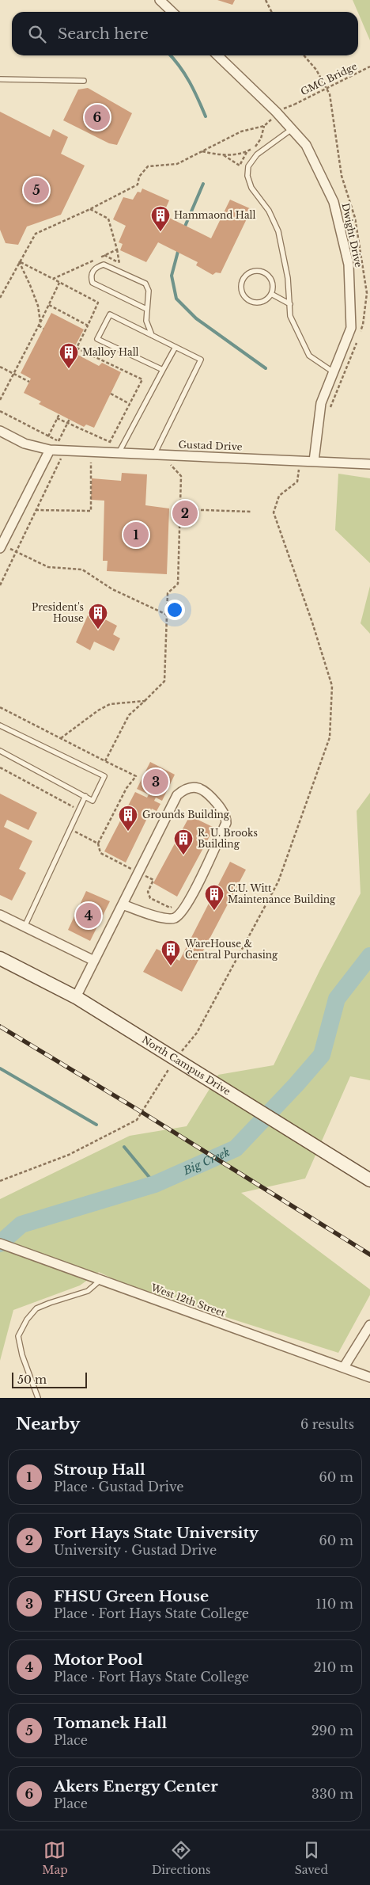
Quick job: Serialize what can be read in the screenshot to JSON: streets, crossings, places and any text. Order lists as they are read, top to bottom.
{
  "streets": {
    "main road": ["North Campus Drive"],
    "street": ["Dwight Drive", "Gustad Drive", "West 12th Street"],
    "path": ["GMC Bridge"]
  },
  "crossings": [
    ["Dwight Drive", "Gustad Drive"]
  ],
  "water": ["Big Creek"],
  "places": {
    "building": [
      "Hammaond Hall",
      "Malloy Hall",
      "President's House",
      "Grounds Building",
      "R. U. Brooks Building",
      "C.U. Witt Maintenance Building",
      "WareHouse & Central Purchasing"
    ]
  },
  "scale_bar": "50 m",
  "page": {
    "search": "Search here",
    "pins": [
      "6",
      "5",
      "2",
      "1",
      "3",
      "4"
    ],
    "scale": "50 m",
    "heading": ["Nearby", "6 results"],
    "list": [
      {
        "mark": "1",
        "name": "Stroup Hall",
        "note": "Place · Gustad Drive",
        "value": "60 m"
      },
      {
        "mark": "2",
        "name": "Fort Hays State University",
        "note": "University · Gustad Drive",
        "value": "60 m"
      },
      {
        "mark": "3",
        "name": "FHSU Green House",
        "note": "Place · Fort Hays State College",
        "value": "110 m"
      },
      {
        "mark": "4",
        "name": "Motor Pool",
        "note": "Place · Fort Hays State College",
        "value": "210 m"
      },
      {
        "mark": "5",
        "name": "Tomanek Hall",
        "note": "Place",
        "value": "290 m"
      },
      {
        "mark": "6",
        "name": "Akers Energy Center",
        "note": "Place",
        "value": "330 m"
      }
    ],
    "nav": ["Map", "Directions", "Saved"]
  }
}
